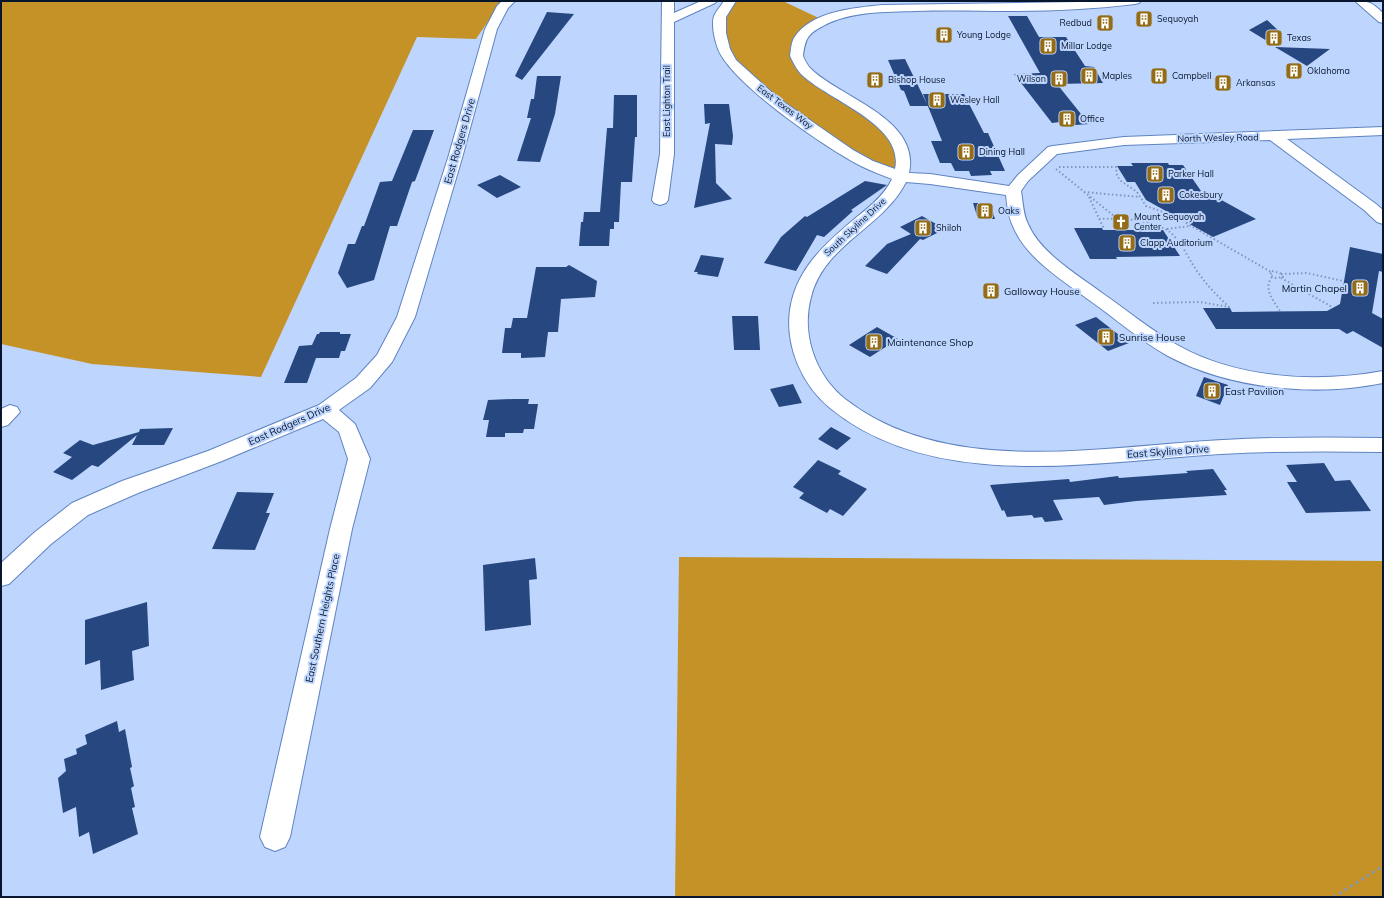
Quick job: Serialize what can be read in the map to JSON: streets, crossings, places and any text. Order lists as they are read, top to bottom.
{
  "streets": {
    "street": [
      "East Lighton Trail",
      "East Texas Way",
      "North Wesley Road",
      "East Rodgers Drive",
      "South Skyline Drive",
      "East Skyline Drive",
      "East Southern Heights Place"
    ]
  },
  "crossings": [
    ["East Texas Way", "North Wesley Road"],
    ["East Texas Way", "South Skyline Drive"],
    ["East Rodgers Drive", "East Southern Heights Place"],
    ["South Skyline Drive", "East Skyline Drive"]
  ],
  "places": {
    "building": [
      "Sequoyah",
      "Redbud",
      "Young Lodge",
      "Texas",
      "Millar Lodge",
      "Oklahoma",
      "Maples",
      "Campbell",
      "Wilson",
      "Bishop House",
      "Arkansas",
      "Wesley Hall",
      "Office",
      "Dining Hall",
      "Parker Hall",
      "Cokesbury",
      "Oaks",
      "Shiloh",
      "Clapp Auditorium",
      "Martin Chapel",
      "Galloway House",
      "Sunrise House",
      "Maintenance Shop",
      "East Pavilion"
    ],
    "church": ["Mount Sequoyah Center"]
  }
}
